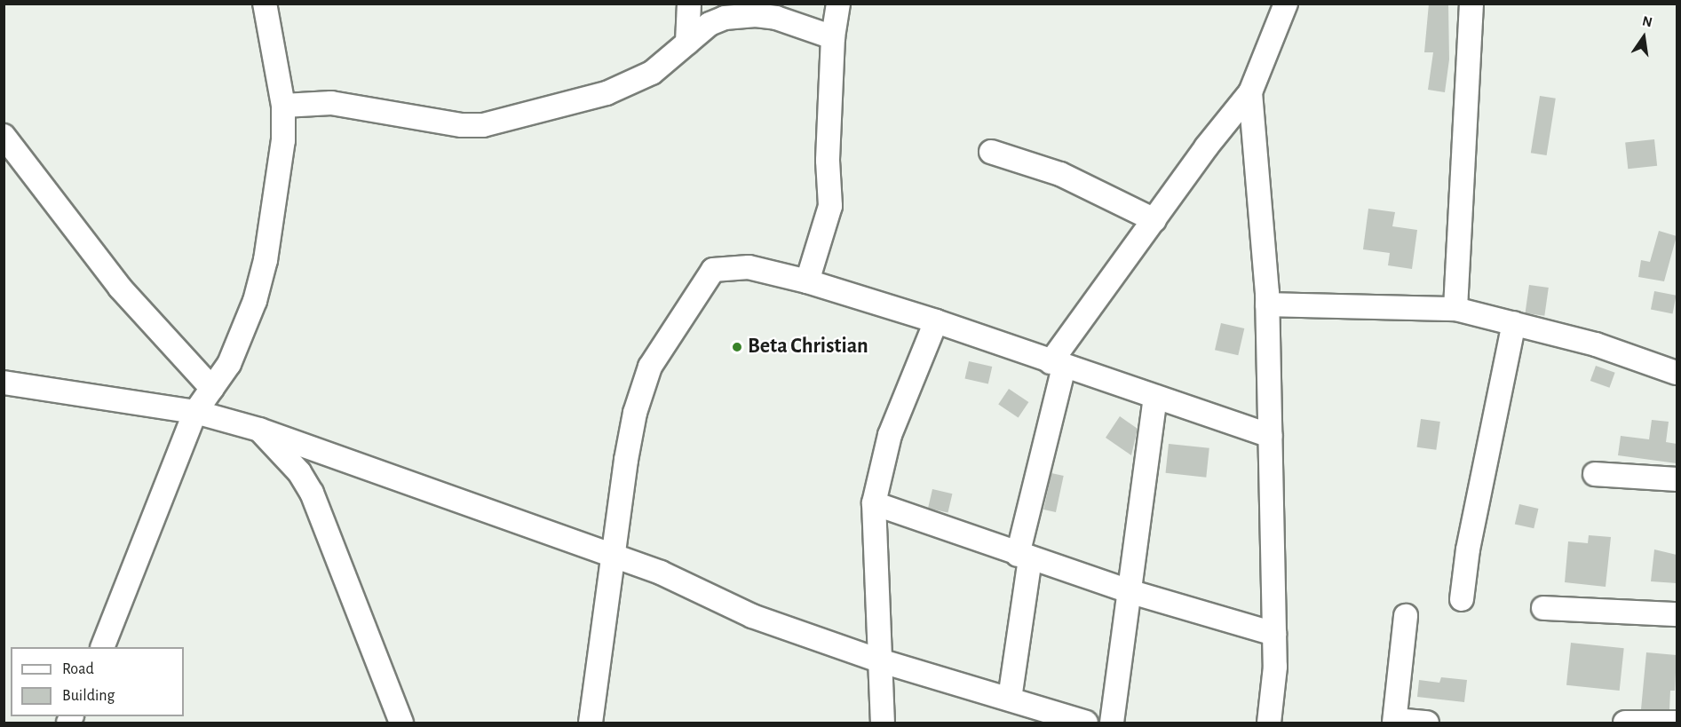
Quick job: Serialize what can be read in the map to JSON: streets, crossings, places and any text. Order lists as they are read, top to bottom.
{
  "places": ["Beta Christian"],
  "legend": ["Road", "Building"],
  "north": "top"
}
